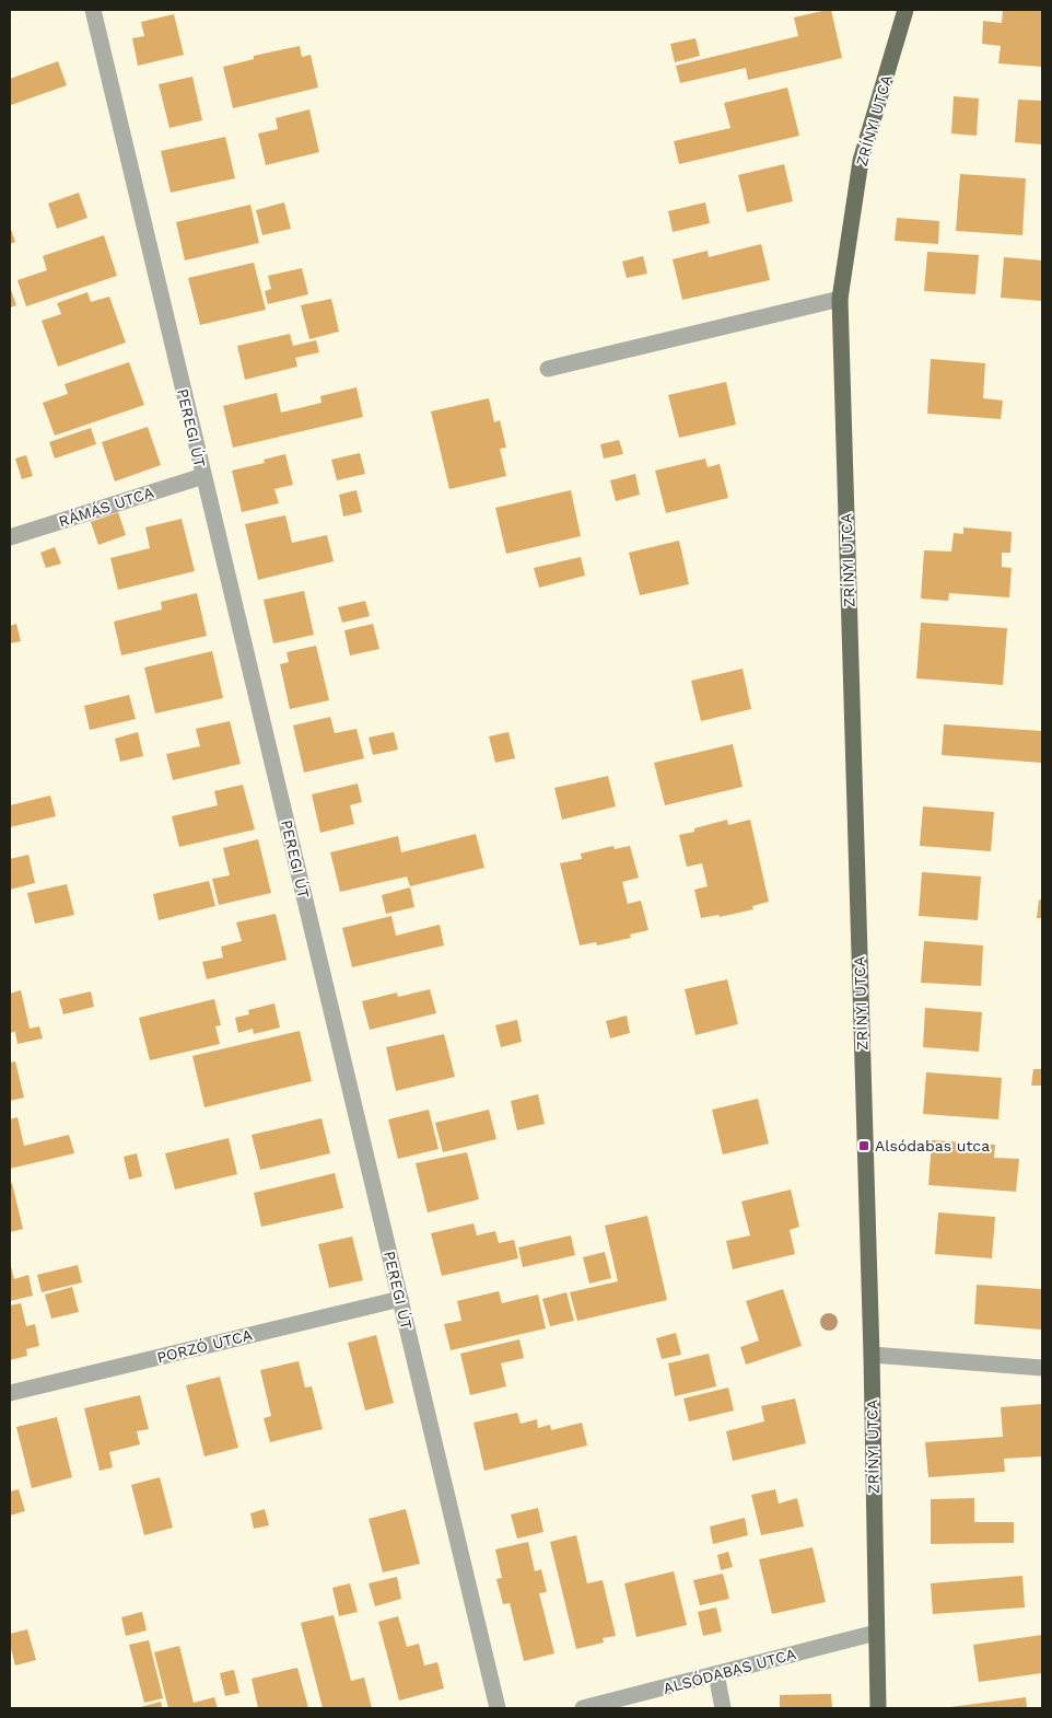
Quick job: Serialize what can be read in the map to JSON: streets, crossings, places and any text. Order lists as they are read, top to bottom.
{
  "streets": {
    "main road": ["ZRÍNYI UTCA"],
    "street": [
      "PEREGI ÚT",
      "RÁMÁS UTCA",
      "PORZÓ UTCA",
      "ALSÓDABAS UTCA"
    ]
  },
  "crossings": [
    ["ZRÍNYI UTCA", "ALSÓDABAS UTCA"],
    ["PEREGI ÚT", "RÁMÁS UTCA"],
    ["PEREGI ÚT", "PORZÓ UTCA"]
  ],
  "places": {
    "transit": ["Alsódabas utca"]
  }
}
